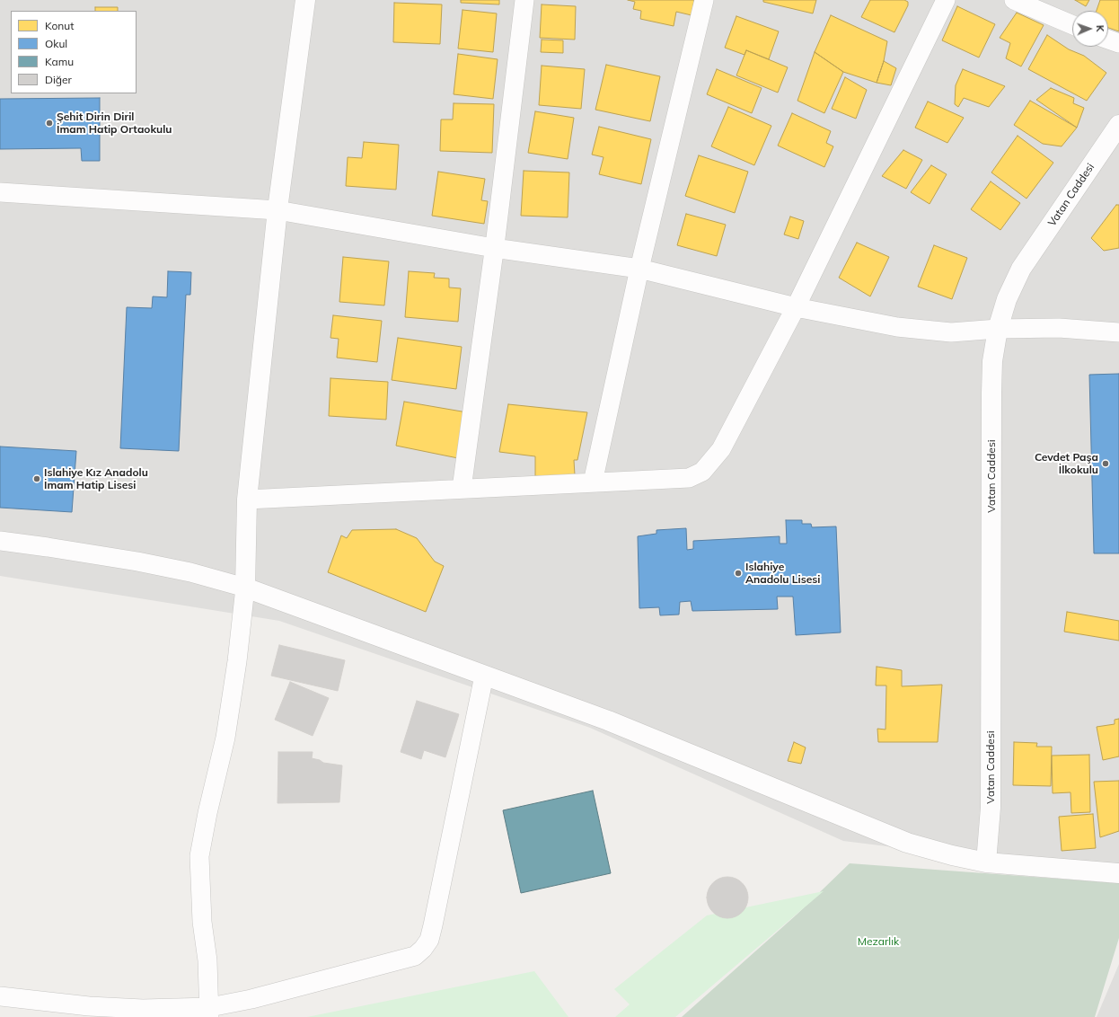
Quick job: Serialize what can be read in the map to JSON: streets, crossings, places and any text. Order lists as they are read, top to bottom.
{
  "streets": {
    "street": ["Vatan Caddesi"]
  },
  "parks": ["Mezarlık"],
  "places": [
    "Şehit Dirin Diril İmam Hatip Ortaokulu",
    "Cevdet Paşa İlkokulu",
    "Islahiye Kız Anadolu İmam Hatip Lisesi",
    "Islahiye Anadolu Lisesi"
  ],
  "legend": [
    "Konut",
    "Okul",
    "Kamu",
    "Diğer"
  ],
  "north": "right"
}
